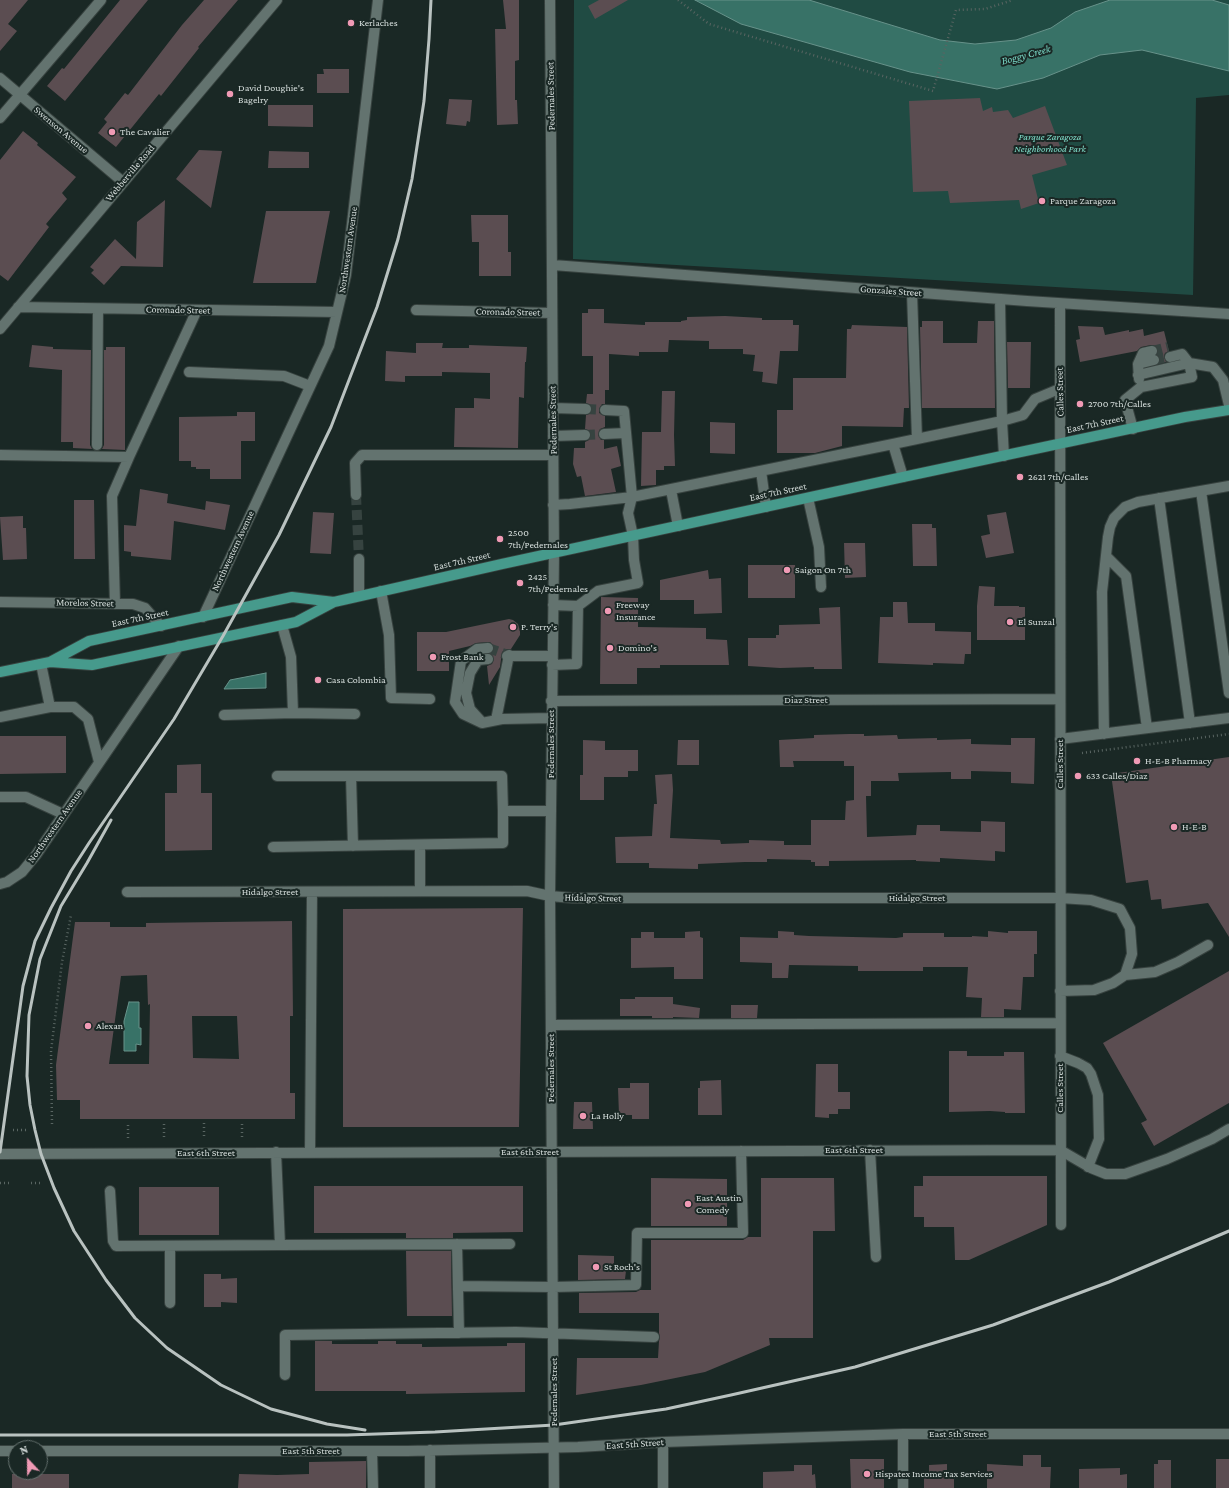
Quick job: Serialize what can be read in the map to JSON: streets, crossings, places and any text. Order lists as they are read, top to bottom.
{
  "streets": {
    "main road": ["East 7th Street"],
    "street": [
      "Pedernales Street",
      "Swenson Avenue",
      "Webberville Road",
      "Northwestern Avenue",
      "Gonzales Street",
      "Coronado Street",
      "Calles Street",
      "Morelos Street",
      "Diaz Street",
      "Hidalgo Street",
      "East 6th Street",
      "East 5th Street"
    ]
  },
  "crossings": [
    ["Pedernales Street", "Gonzales Street"],
    ["Pedernales Street", "Coronado Street"],
    ["Pedernales Street", "East 7th Street"],
    ["Pedernales Street", "Diaz Street"],
    ["Pedernales Street", "Hidalgo Street"],
    ["Pedernales Street", "East 6th Street"],
    ["Pedernales Street", "East 5th Street"],
    ["Swenson Avenue", "Webberville Road"],
    ["Webberville Road", "Coronado Street"],
    ["Northwestern Avenue", "Coronado Street"],
    ["Northwestern Avenue", "East 7th Street"],
    ["Gonzales Street", "Calles Street"],
    ["Calles Street", "East 7th Street"],
    ["Calles Street", "Diaz Street"],
    ["Calles Street", "Hidalgo Street"],
    ["Calles Street", "East 6th Street"],
    ["East 7th Street", "Morelos Street"]
  ],
  "water": ["Boggy Creek"],
  "parks": ["Parque Zaragoza Neighborhood Park"],
  "places": [
    "Kerlaches",
    "David Doughie's Bagelry",
    "The Cavalier",
    "Parque Zaragoza",
    "2700 7th/Calles",
    "2621 7th/Calles",
    "2500 7th/Pedernales",
    "Saigon On 7th",
    "2425 7th/Pedernales",
    "Freeway Insurance",
    "El Sunzal",
    "P. Terry's",
    "Domino's",
    "Frost Bank",
    "Casa Colombia",
    "H-E-B Pharmacy",
    "633 Calles/Diaz",
    "H-E-B",
    "Alexan",
    "La Holly",
    "East Austin Comedy",
    "St Roch's",
    "Hispatex Income Tax Services"
  ],
  "north": "top"
}
